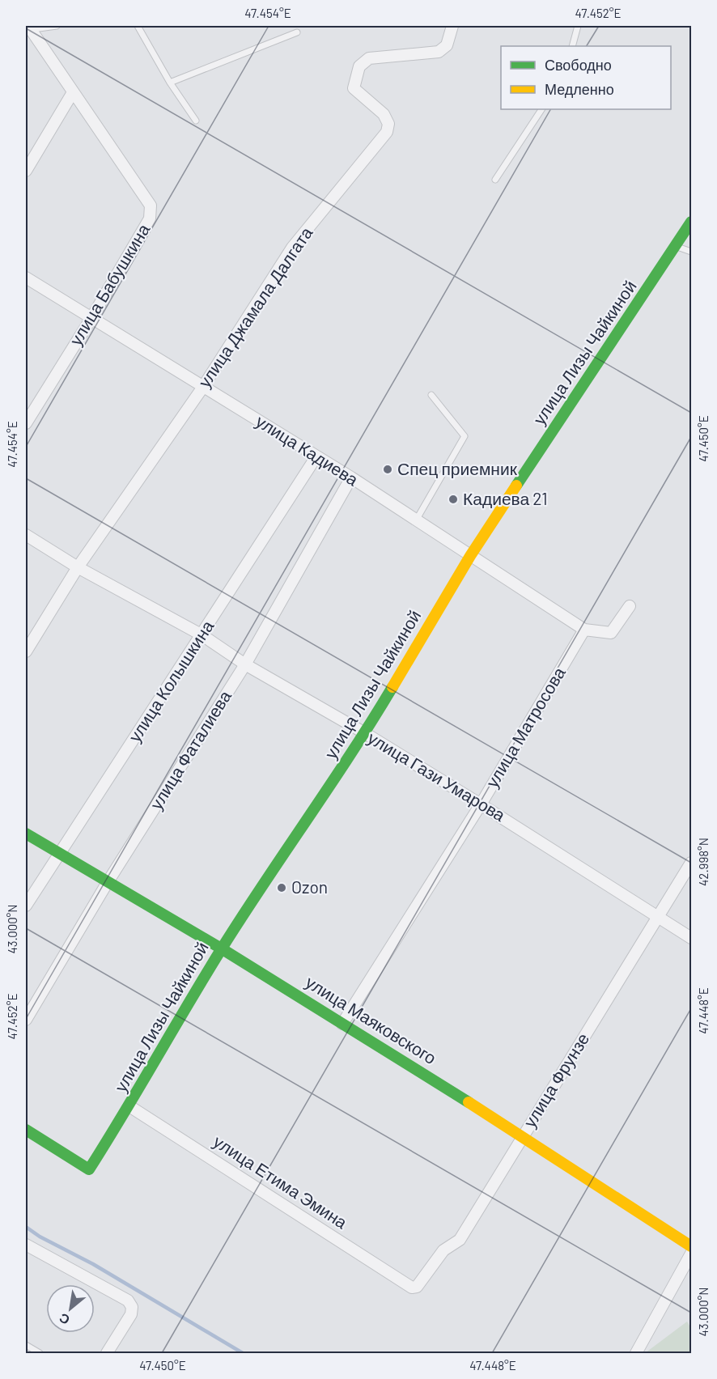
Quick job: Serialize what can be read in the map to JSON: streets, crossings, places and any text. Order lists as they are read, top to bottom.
{
  "streets": {
    "street": [
      "улица Бабушкина",
      "улица Джамала Далгата",
      "улица Лизы Чайкиной",
      "улица Кадиева",
      "улица Колышкина",
      "улица Матросова",
      "улица Фаталиева",
      "улица Гази Умарова",
      "улица Маяковского",
      "улица Фрунзе",
      "улица Етима Эмина"
    ]
  },
  "crossings": [
    ["улица Бабушкина", "улица Кадиева"],
    ["улица Джамала Далгата", "улица Кадиева"],
    ["улица Джамала Далгата", "улица Гази Умарова"],
    ["улица Лизы Чайкиной", "улица Кадиева"],
    ["улица Лизы Чайкиной", "улица Гази Умарова"],
    ["улица Лизы Чайкиной", "улица Маяковского"],
    ["улица Лизы Чайкиной", "улица Етима Эмина"],
    ["улица Кадиева", "улица Колышкина"],
    ["улица Кадиева", "улица Матросова"],
    ["улица Кадиева", "улица Фаталиева"],
    ["улица Колышкина", "улица Гази Умарова"],
    ["улица Колышкина", "улица Маяковского"],
    ["улица Матросова", "улица Гази Умарова"],
    ["улица Матросова", "улица Маяковского"],
    ["улица Фаталиева", "улица Гази Умарова"],
    ["улица Фаталиева", "улица Маяковского"],
    ["улица Гази Умарова", "улица Фрунзе"],
    ["улица Маяковского", "улица Фрунзе"],
    ["улица Фрунзе", "улица Етима Эмина"]
  ],
  "places": ["Спец приемник", "Кадиева 21", "Ozon"],
  "legend": ["Свободно", "Медленно"],
  "north": "bottom left",
  "coordinates": [
    "47.454°E",
    "47.452°E",
    "47.450°E",
    "42.998°N",
    "43.000°N",
    "47.448°E"
  ]
}
